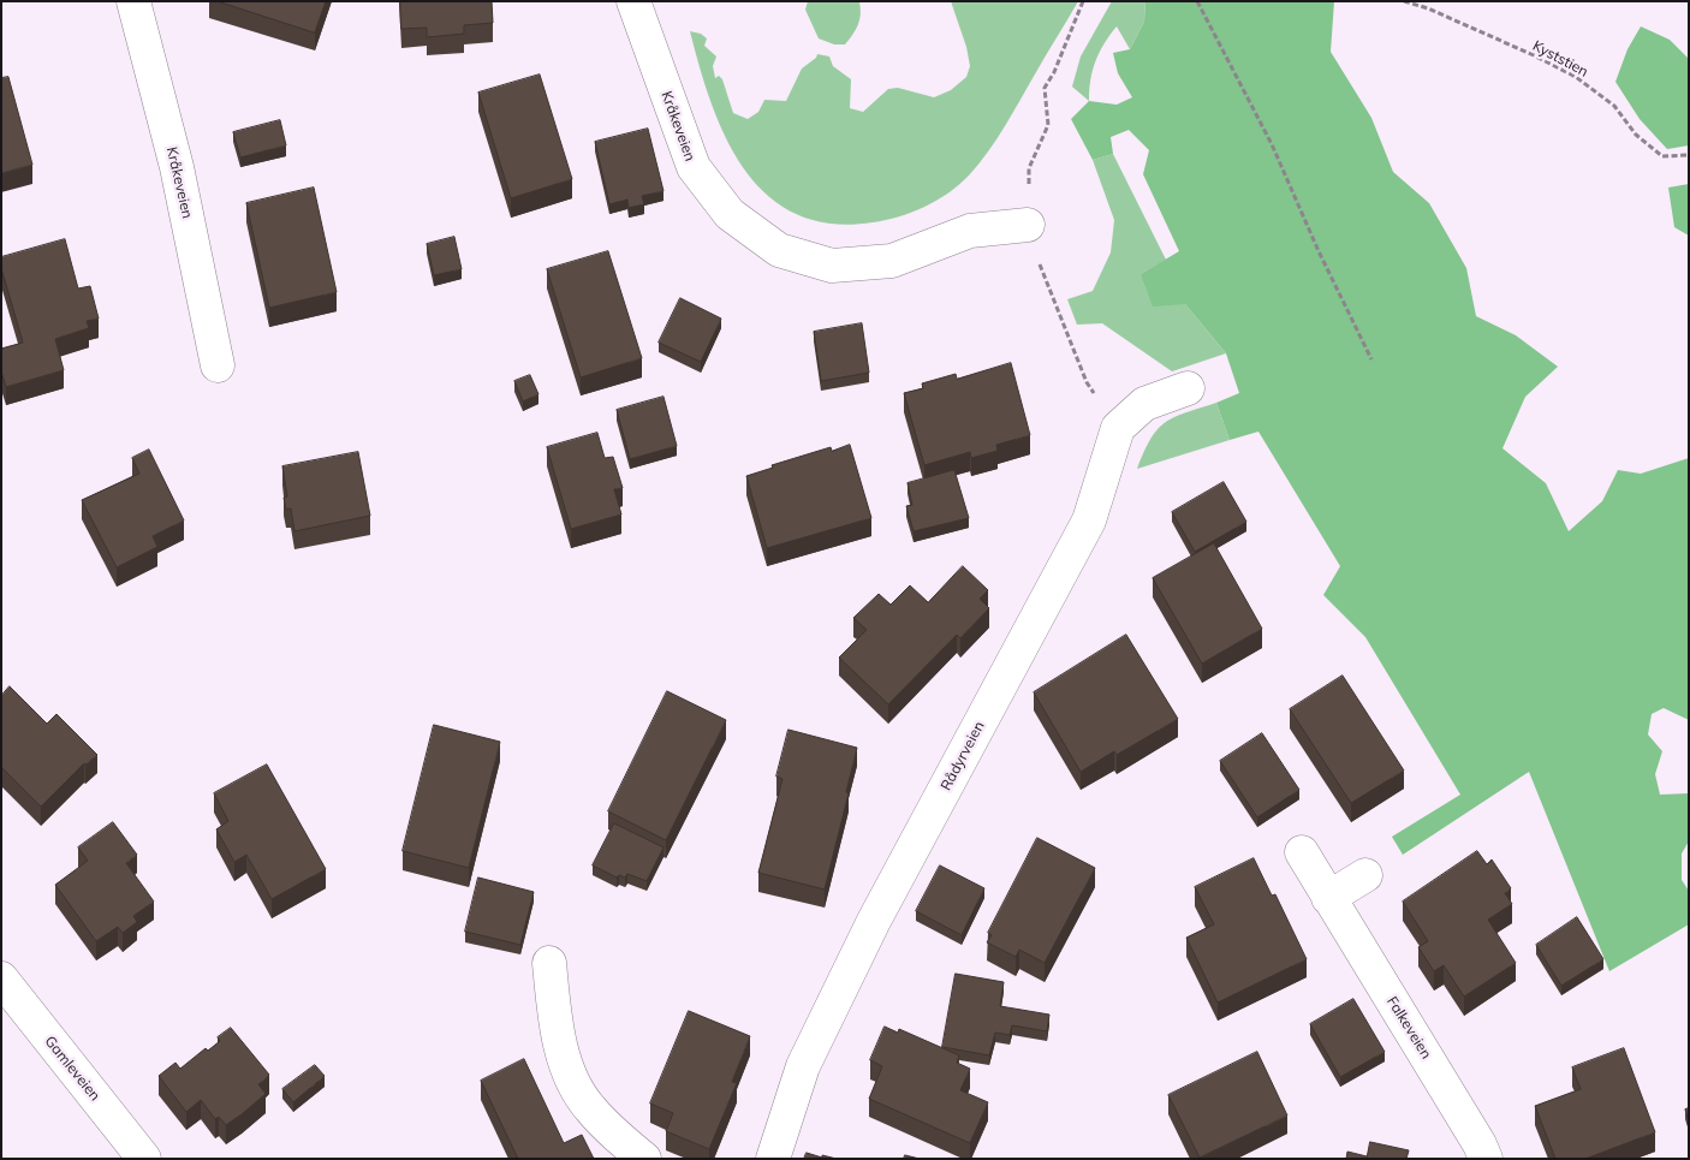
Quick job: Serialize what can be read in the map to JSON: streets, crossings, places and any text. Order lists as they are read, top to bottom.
{
  "streets": {
    "street": [
      "Kråkeveien",
      "Rådyrveien",
      "Falkeveien",
      "Gamleveien"
    ],
    "path": ["Kyststien"]
  }
}
